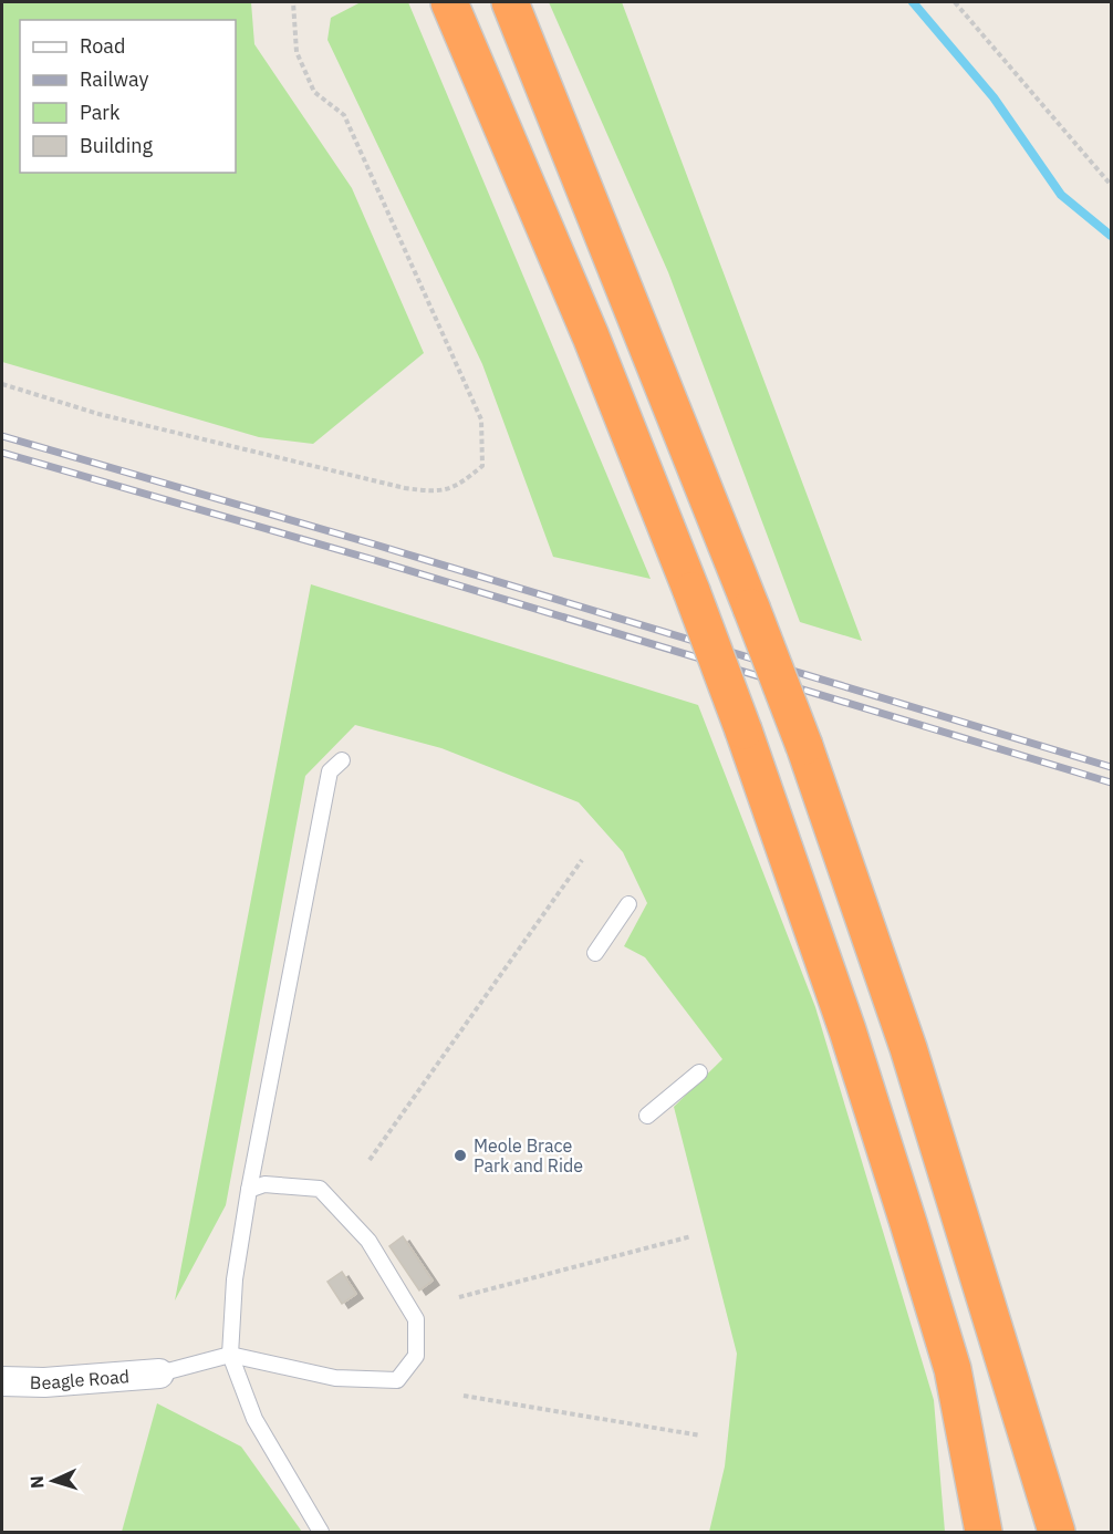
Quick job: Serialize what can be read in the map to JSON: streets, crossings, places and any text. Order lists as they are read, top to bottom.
{
  "streets": {
    "street": ["Beagle Road"]
  },
  "places": ["Meole Brace Park and Ride"],
  "legend": [
    "Road",
    "Railway",
    "Park",
    "Building"
  ],
  "north": "left"
}
